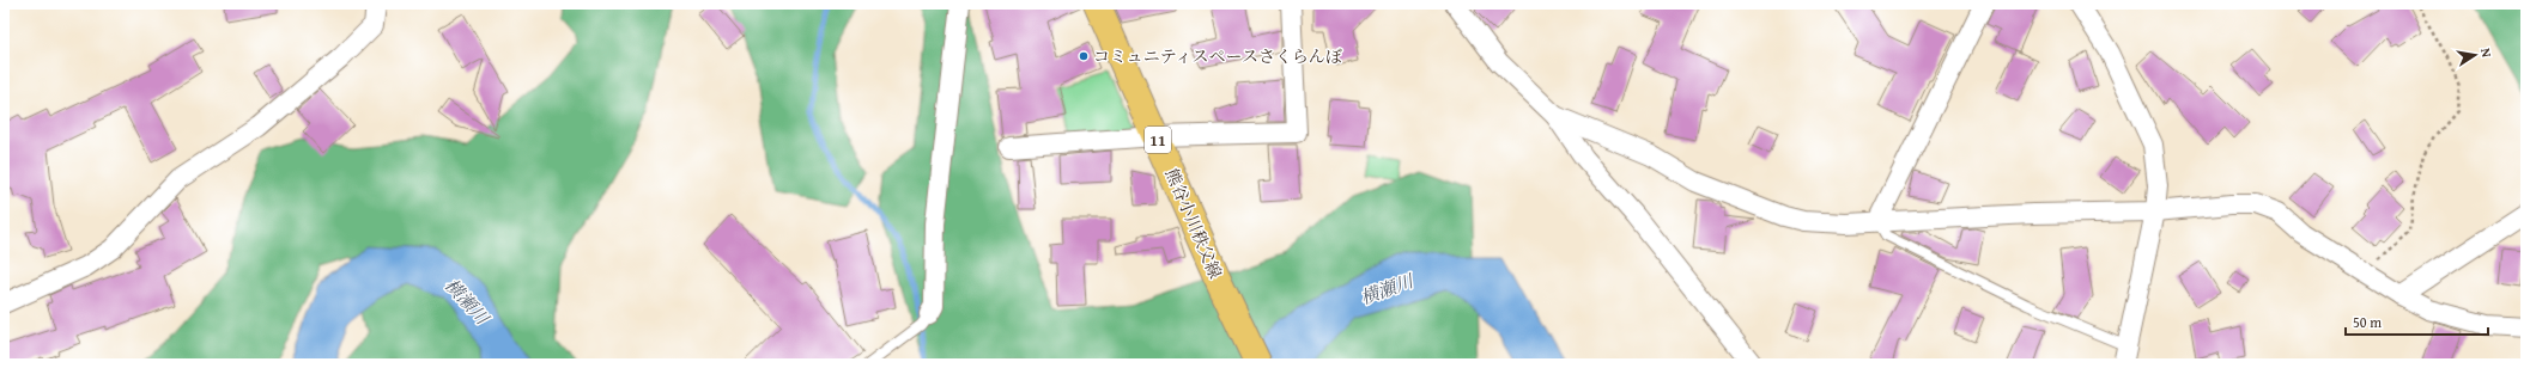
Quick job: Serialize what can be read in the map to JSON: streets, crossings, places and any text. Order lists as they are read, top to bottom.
{
  "streets": {
    "main road": ["11", "熊谷小川秩父線"]
  },
  "water": ["横瀬川"],
  "places": ["コミュニティスペースさくらんぼ"],
  "scale_bar": "50 m",
  "north": "right"
}
